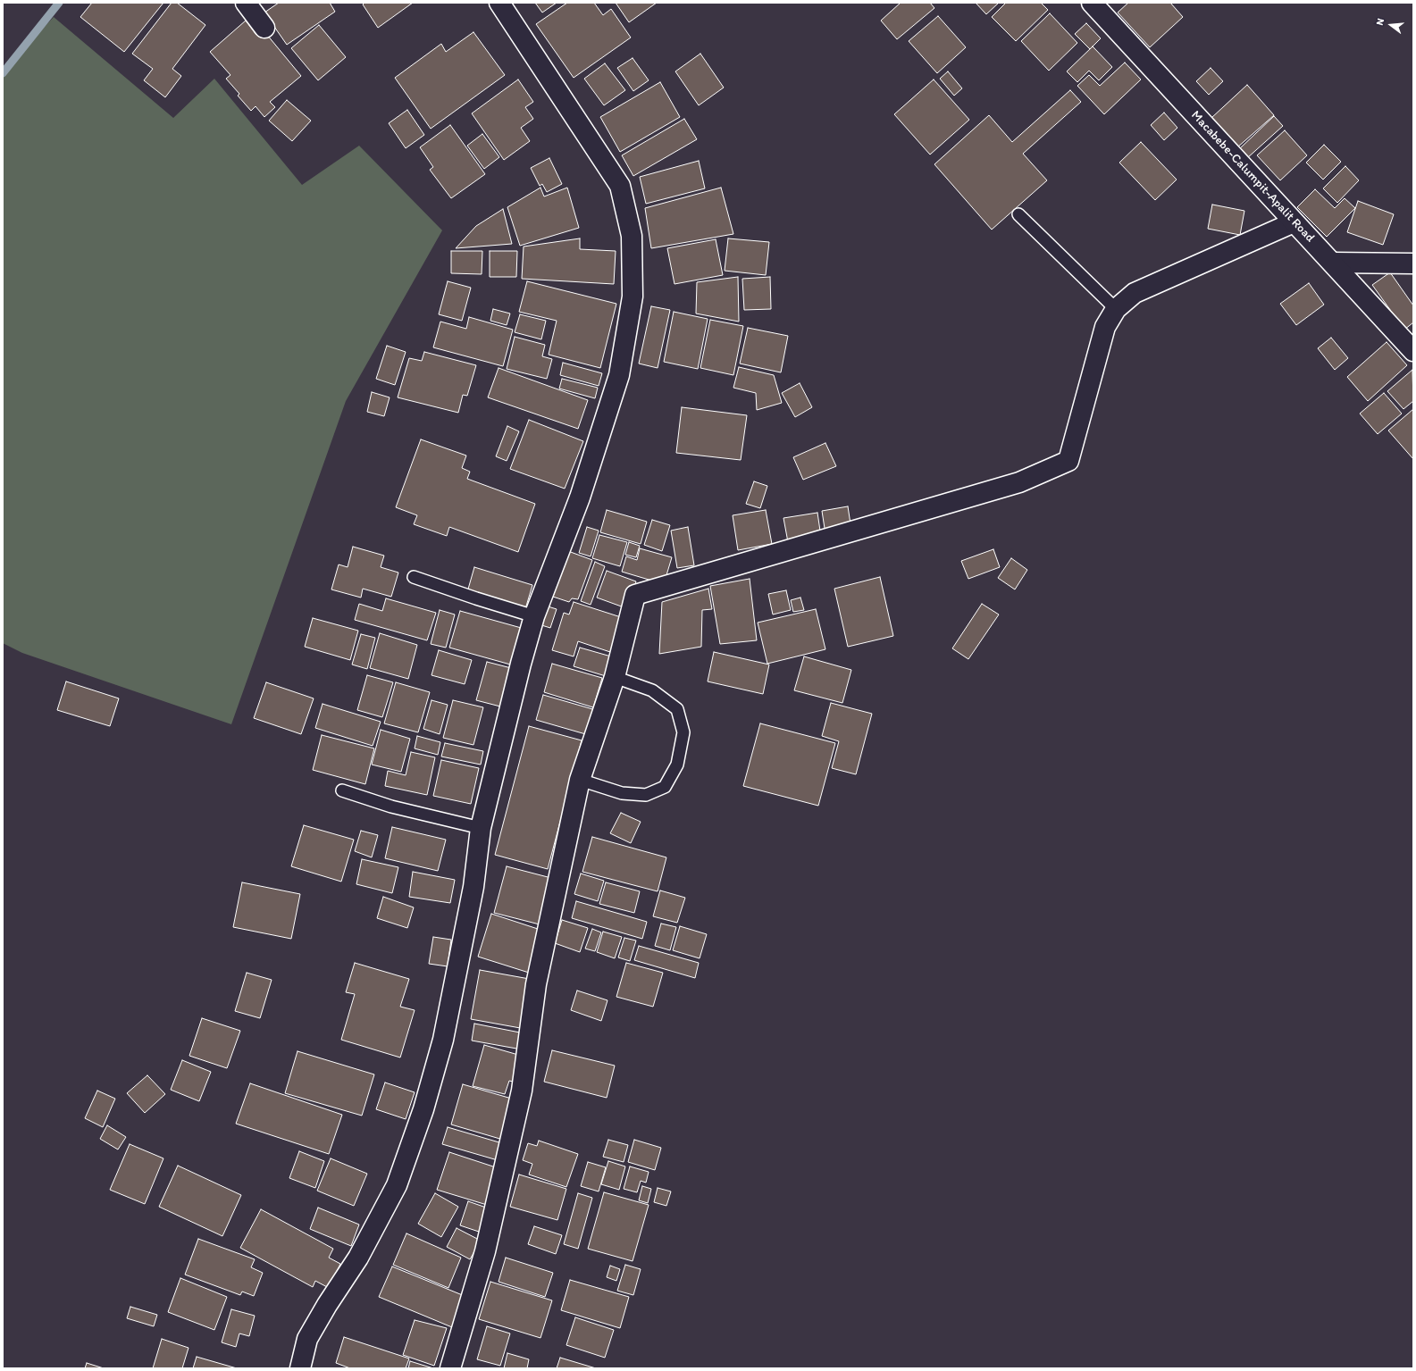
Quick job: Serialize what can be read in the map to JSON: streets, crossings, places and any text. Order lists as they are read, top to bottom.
{
  "streets": {
    "street": ["Macabebe-Calumpit-Apalit Road"]
  },
  "north": "left"
}
